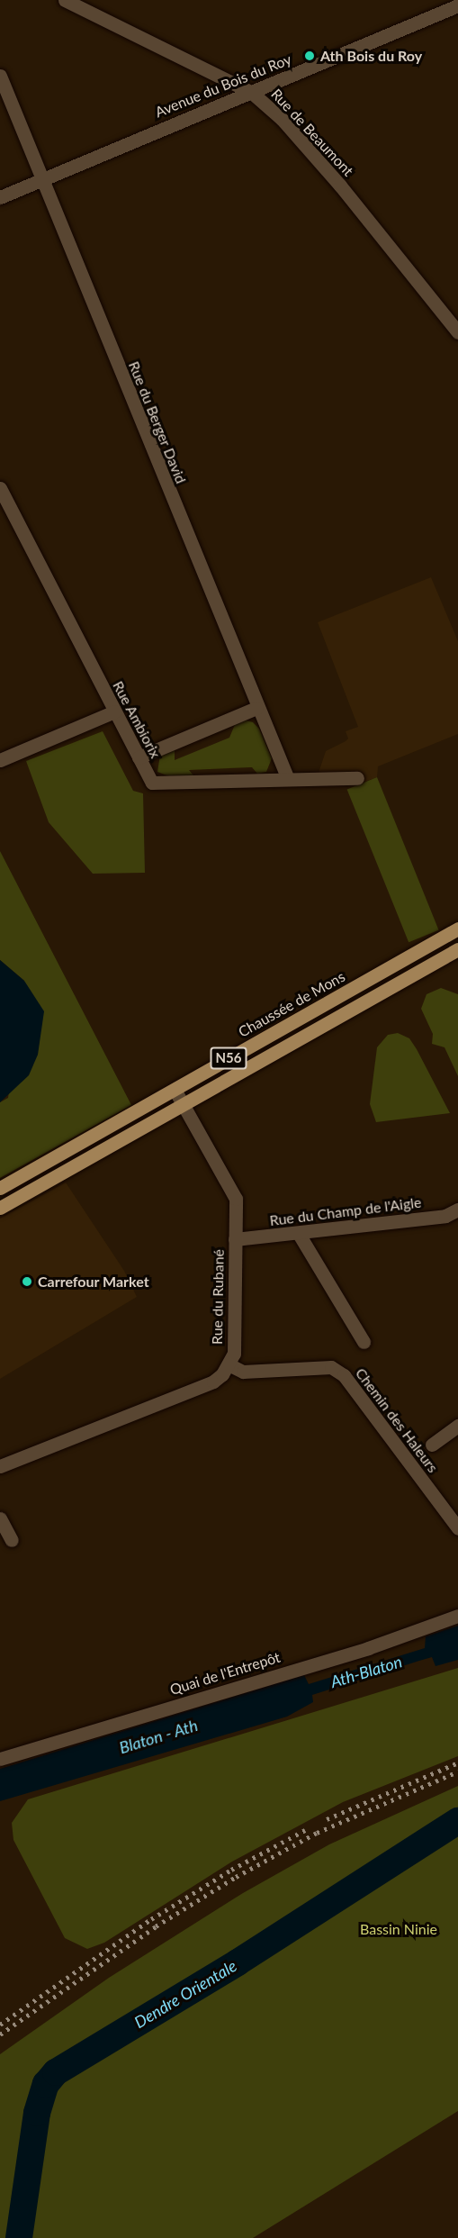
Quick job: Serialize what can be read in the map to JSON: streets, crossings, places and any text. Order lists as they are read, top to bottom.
{
  "streets": {
    "main road": ["Chaussée de Mons", "N56"],
    "street": [
      "Avenue du Bois du Roy",
      "Rue de Beaumont",
      "Rue du Berger David",
      "Rue Ambiorix",
      "Rue du Champ de l'Aigle",
      "Rue du Rubané",
      "Chemin des Haleurs",
      "Quai de l'Entrepôt"
    ]
  },
  "crossings": [
    ["Avenue du Bois du Roy", "Rue de Beaumont"],
    ["Avenue du Bois du Roy", "Rue du Berger David"],
    ["Rue du Berger David", "Rue Ambiorix"],
    ["Chaussée de Mons", "Rue du Rubané"],
    ["N56", "Rue du Rubané"],
    ["Rue du Champ de l'Aigle", "Rue du Rubané"],
    ["Rue du Rubané", "Chemin des Haleurs"]
  ],
  "water": ["Ath-Blaton", "Blaton - Ath", "Dendre Orientale"],
  "parks": ["Bassin Ninie"],
  "places": ["Ath Bois du Roy", "Carrefour Market"]
}
